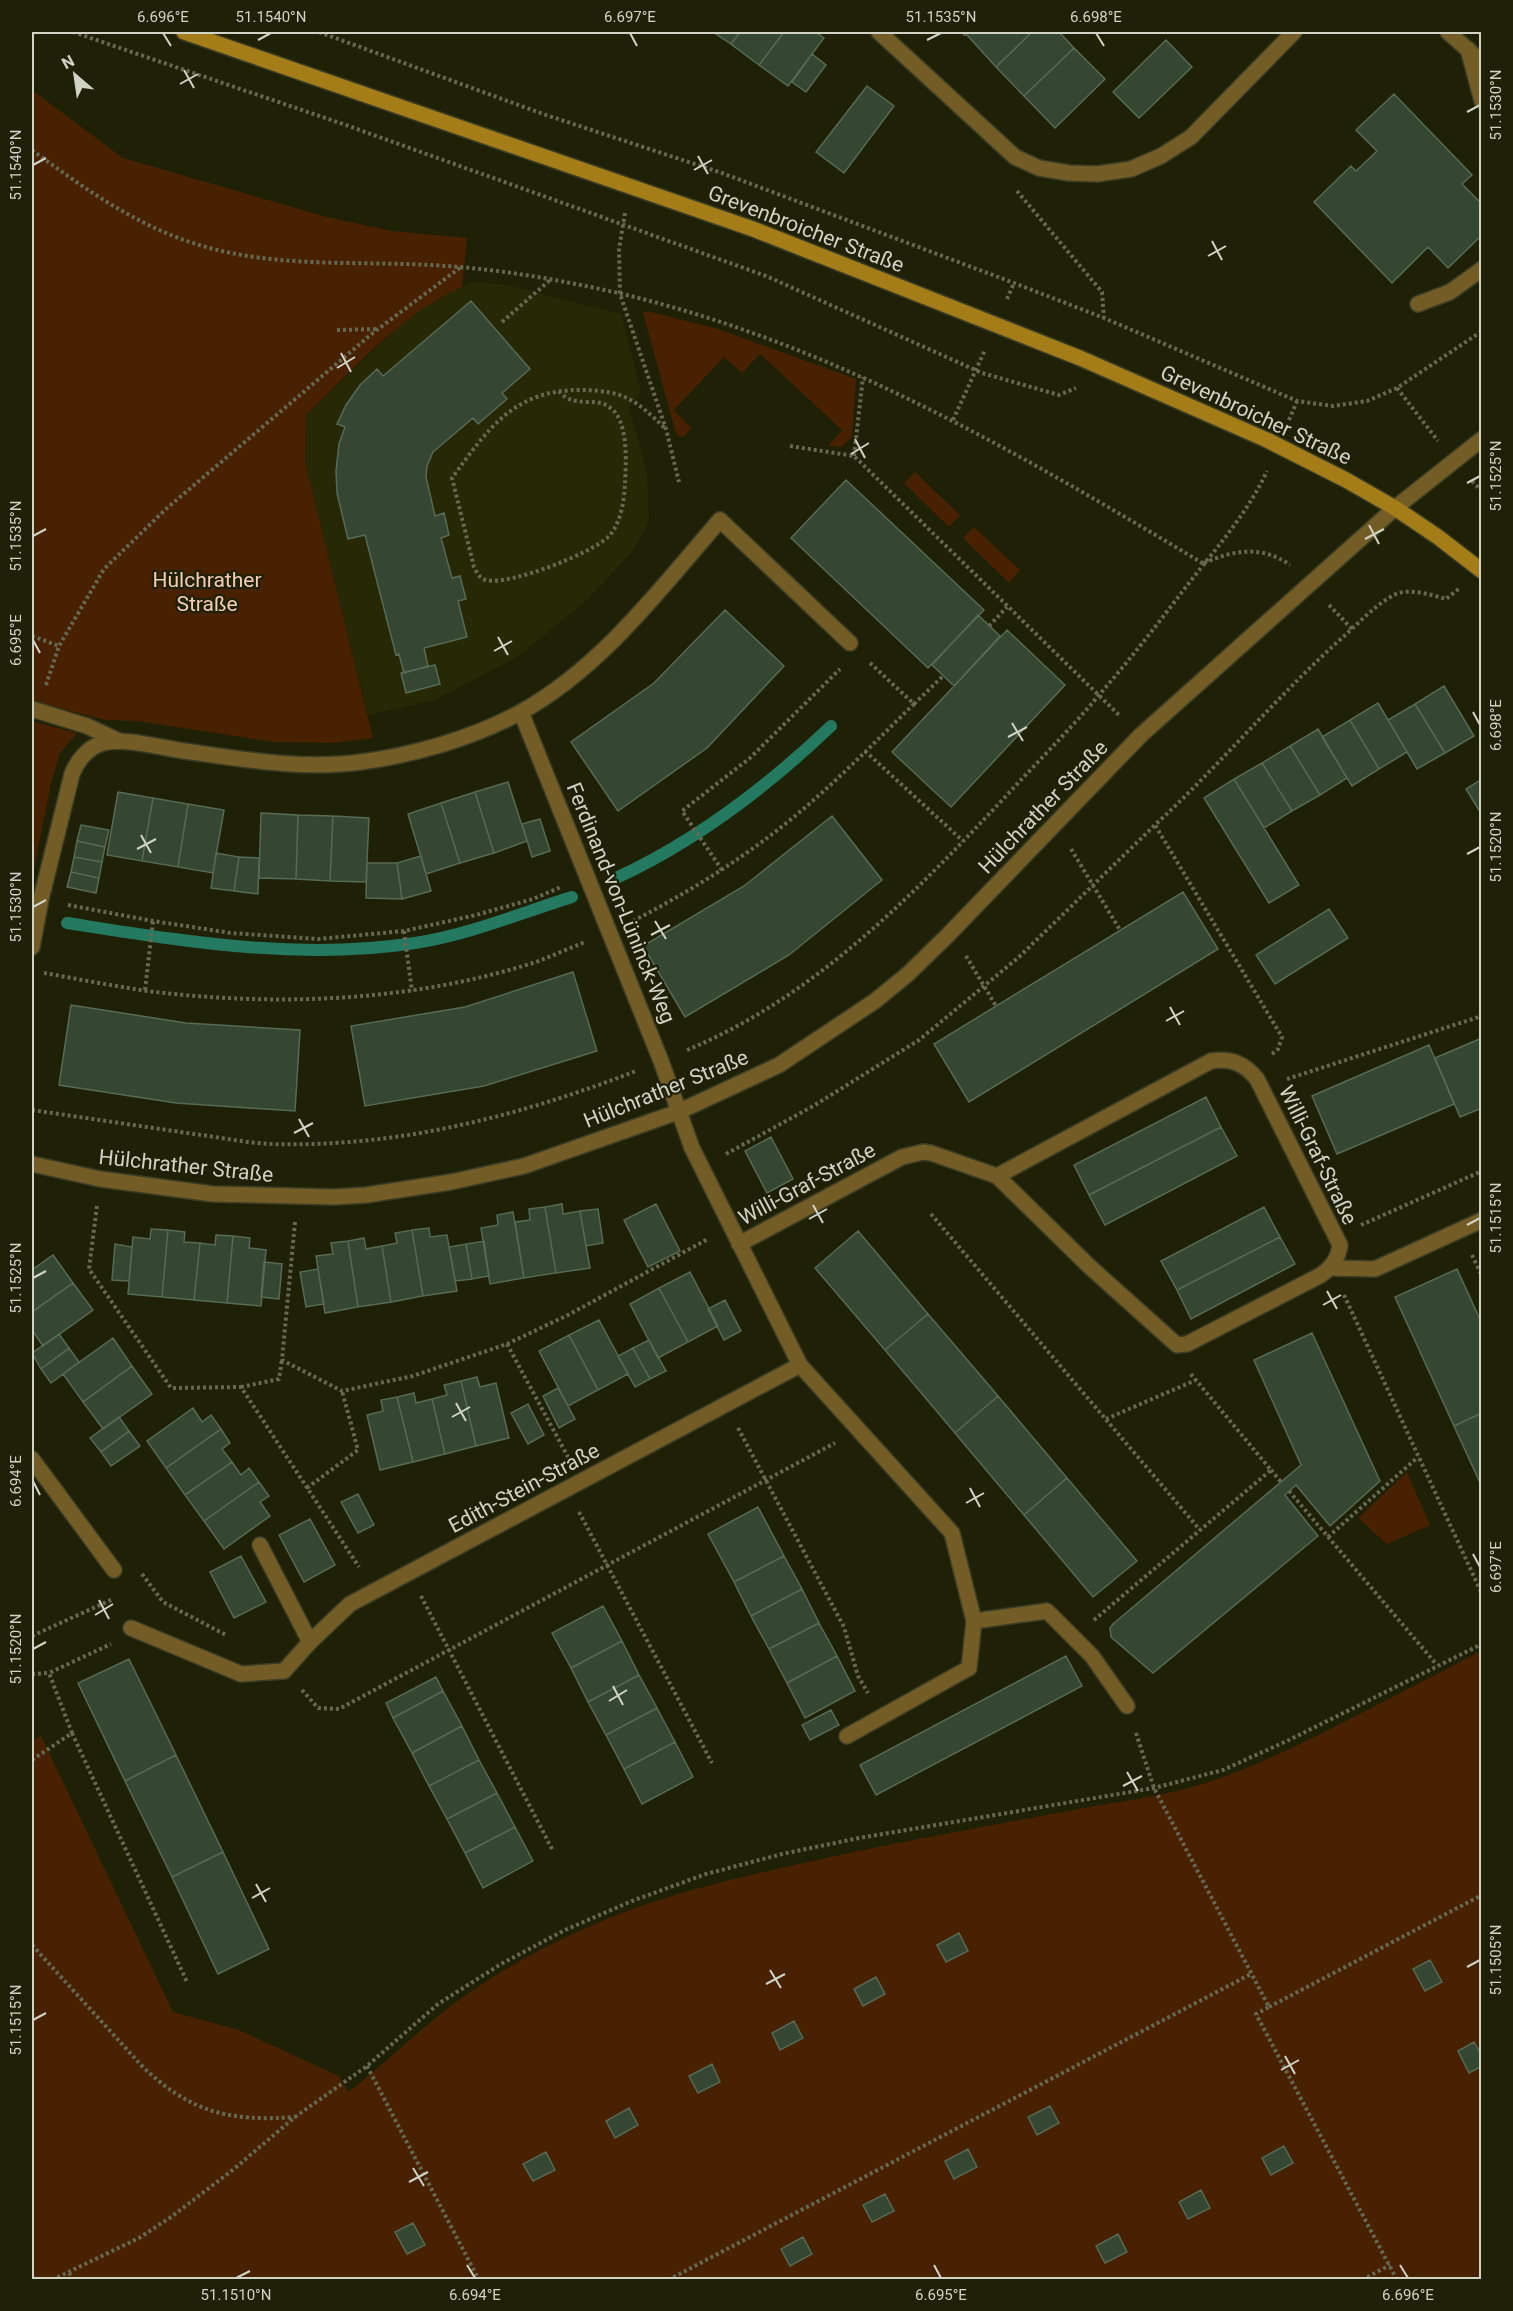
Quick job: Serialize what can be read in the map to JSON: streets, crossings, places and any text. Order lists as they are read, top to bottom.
{
  "streets": {
    "main road": ["Grevenbroicher Straße"],
    "street": [
      "Hülchrather Straße",
      "Ferdinand-von-Lüninck-Weg",
      "Willi-Graf-Straße",
      "Edith-Stein-Straße"
    ]
  },
  "crossings": [
    ["Grevenbroicher Straße", "Hülchrather Straße"],
    ["Hülchrather Straße", "Ferdinand-von-Lüninck-Weg"]
  ],
  "parks": ["Hülchrather Straße"],
  "north": "top left",
  "coordinates": [
    "6.696°E",
    "51.1540°N",
    "6.697°E",
    "51.1535°N",
    "6.698°E",
    "51.1530°N",
    "51.1525°N",
    "6.695°E",
    "51.1520°N",
    "51.1515°N",
    "6.694°E",
    "51.1505°N",
    "51.1510°N"
  ]
}
